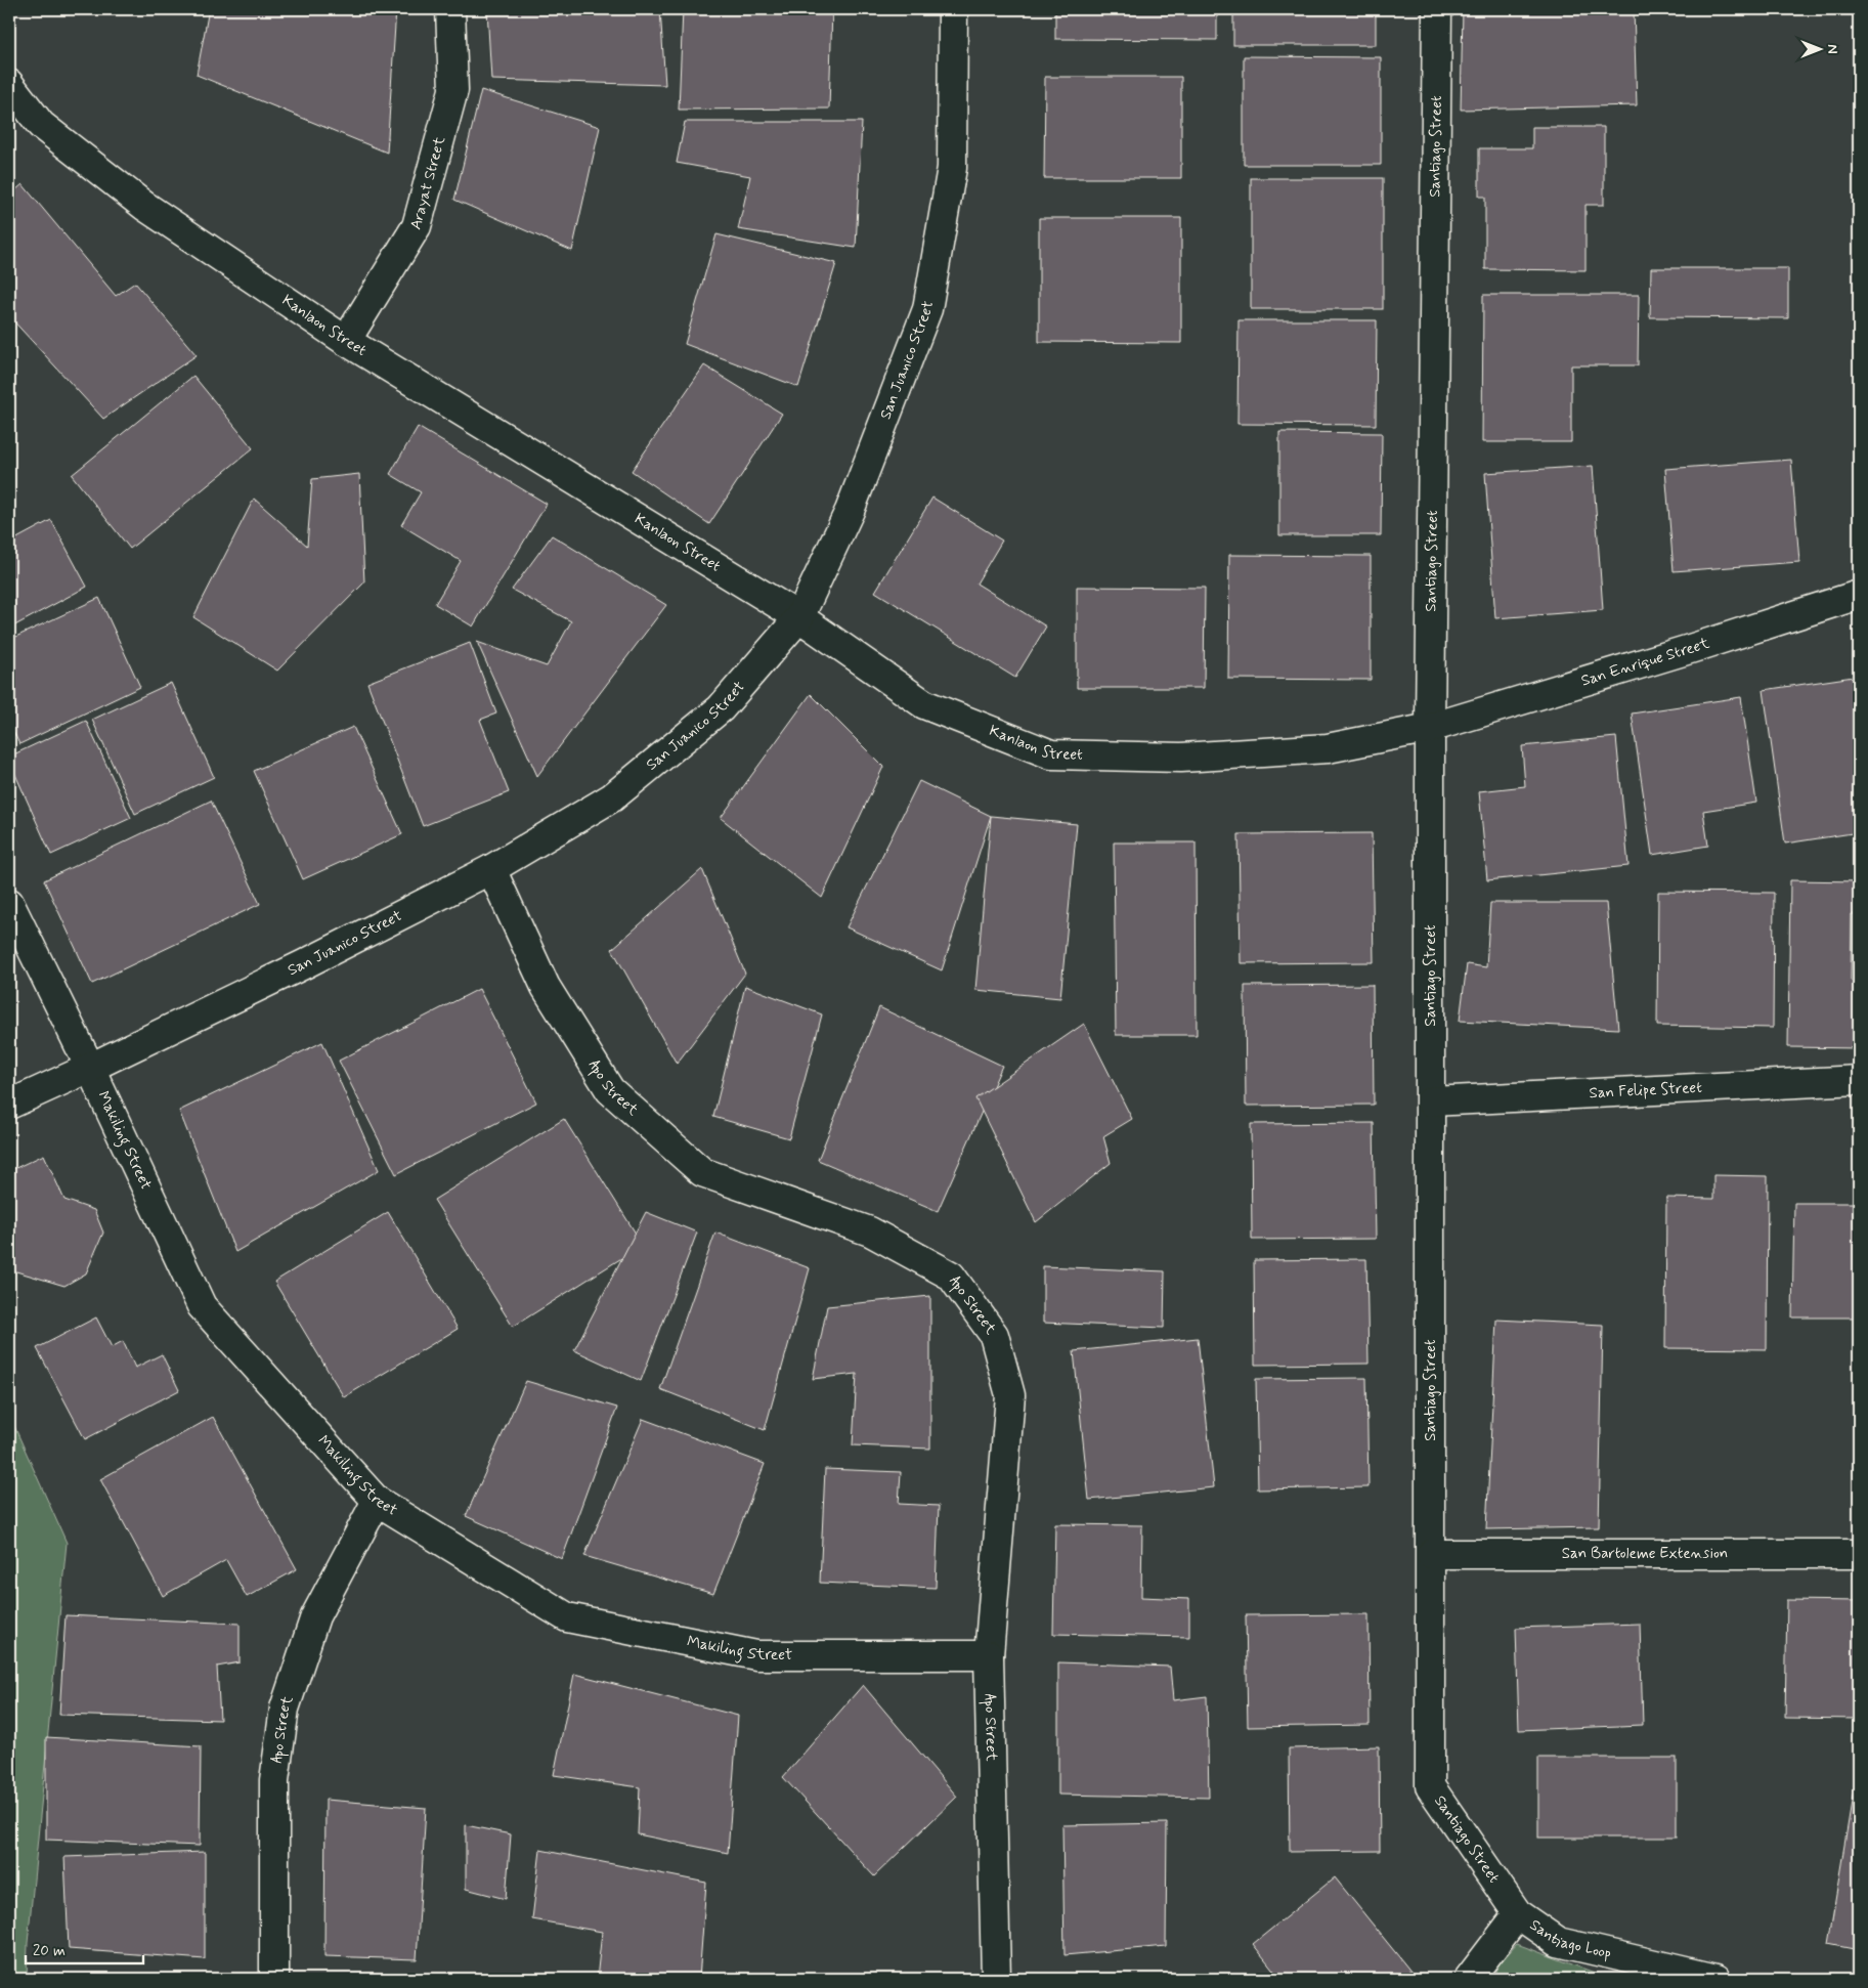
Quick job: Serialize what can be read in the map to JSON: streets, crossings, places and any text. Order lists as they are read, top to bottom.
{
  "streets": {
    "street": [
      "Santiago Street",
      "Arayat Street",
      "Kanlaon Street",
      "San Juanico Street",
      "San Enrique Street",
      "Apo Street",
      "San Felipe Street",
      "Makiling Street",
      "San Bartoleme Extension",
      "Santiago Loop"
    ]
  },
  "crossings": [
    ["Santiago Street", "Kanlaon Street"],
    ["Santiago Street", "San Enrique Street"],
    ["Santiago Street", "San Felipe Street"],
    ["Santiago Street", "San Bartoleme Extension"],
    ["Santiago Street", "Santiago Loop"],
    ["Arayat Street", "Kanlaon Street"],
    ["Kanlaon Street", "San Juanico Street"],
    ["Kanlaon Street", "San Enrique Street"],
    ["San Juanico Street", "Apo Street"],
    ["San Juanico Street", "Makiling Street"],
    ["Apo Street", "Makiling Street"]
  ],
  "scale_bar": "20 m",
  "north": "right"
}
